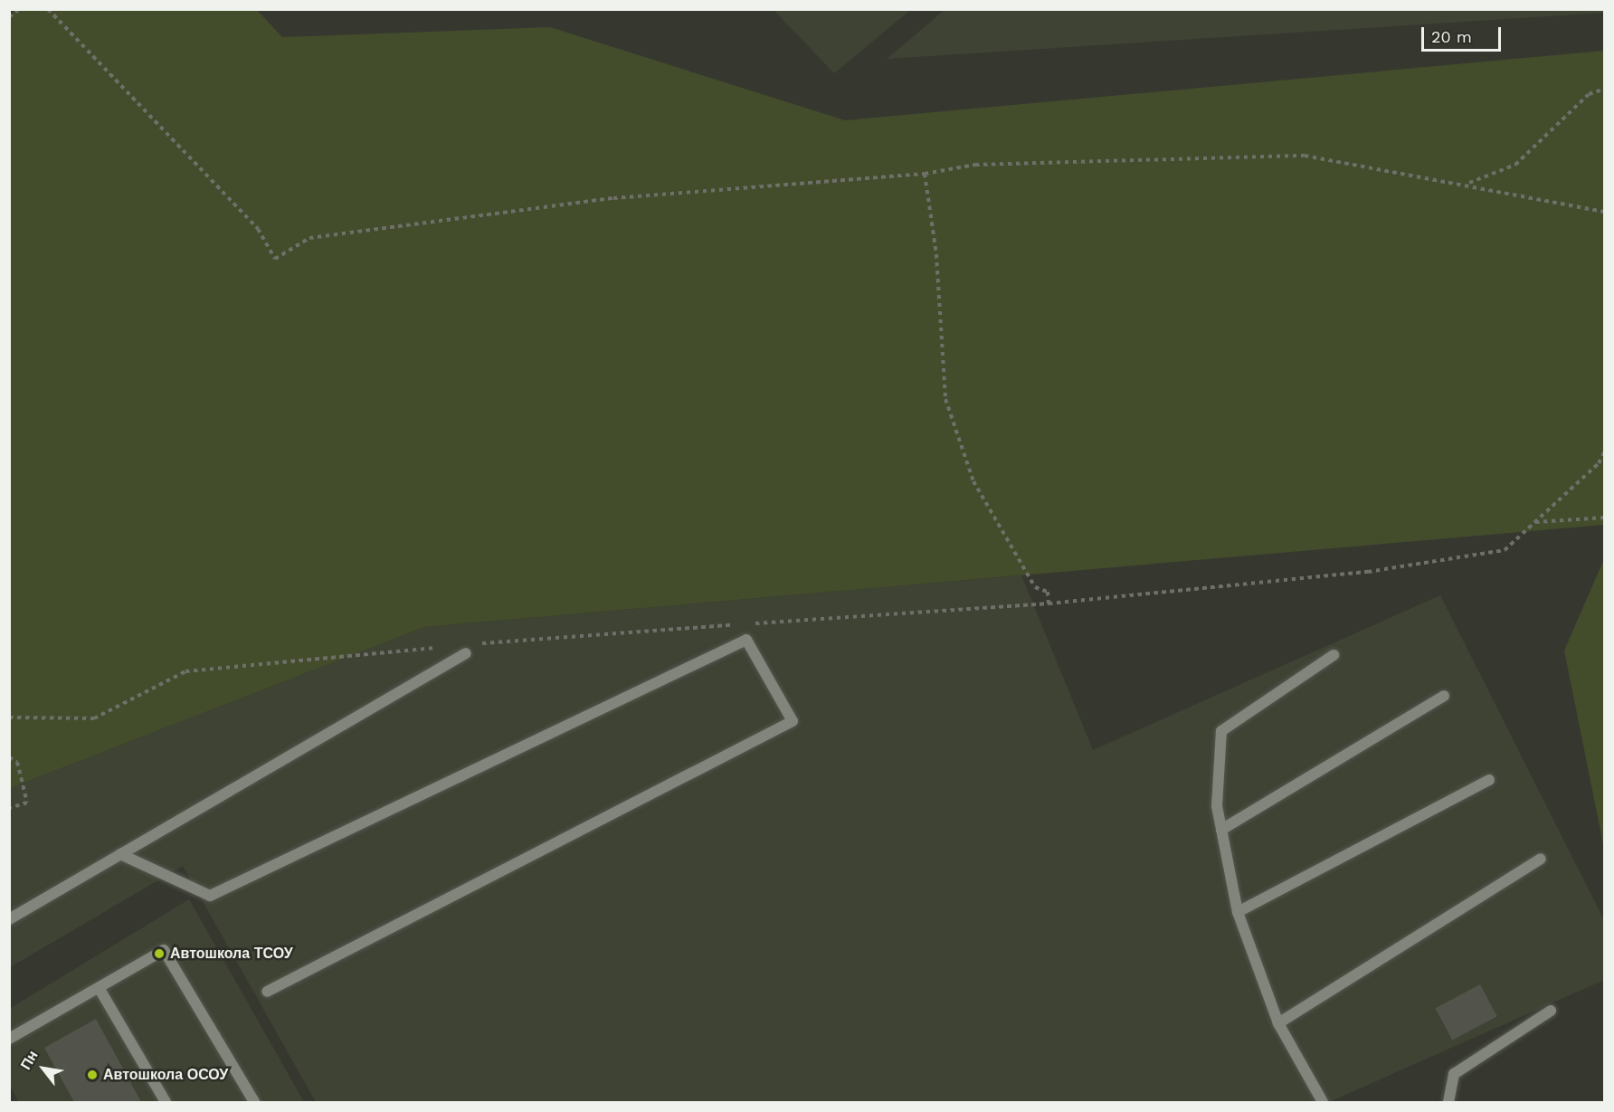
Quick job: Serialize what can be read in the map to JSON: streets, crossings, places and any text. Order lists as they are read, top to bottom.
{
  "places": ["Автошкола ТСОУ", "Автошкола ОСОУ"],
  "scale_bar": "20 m",
  "north": "top left"
}
